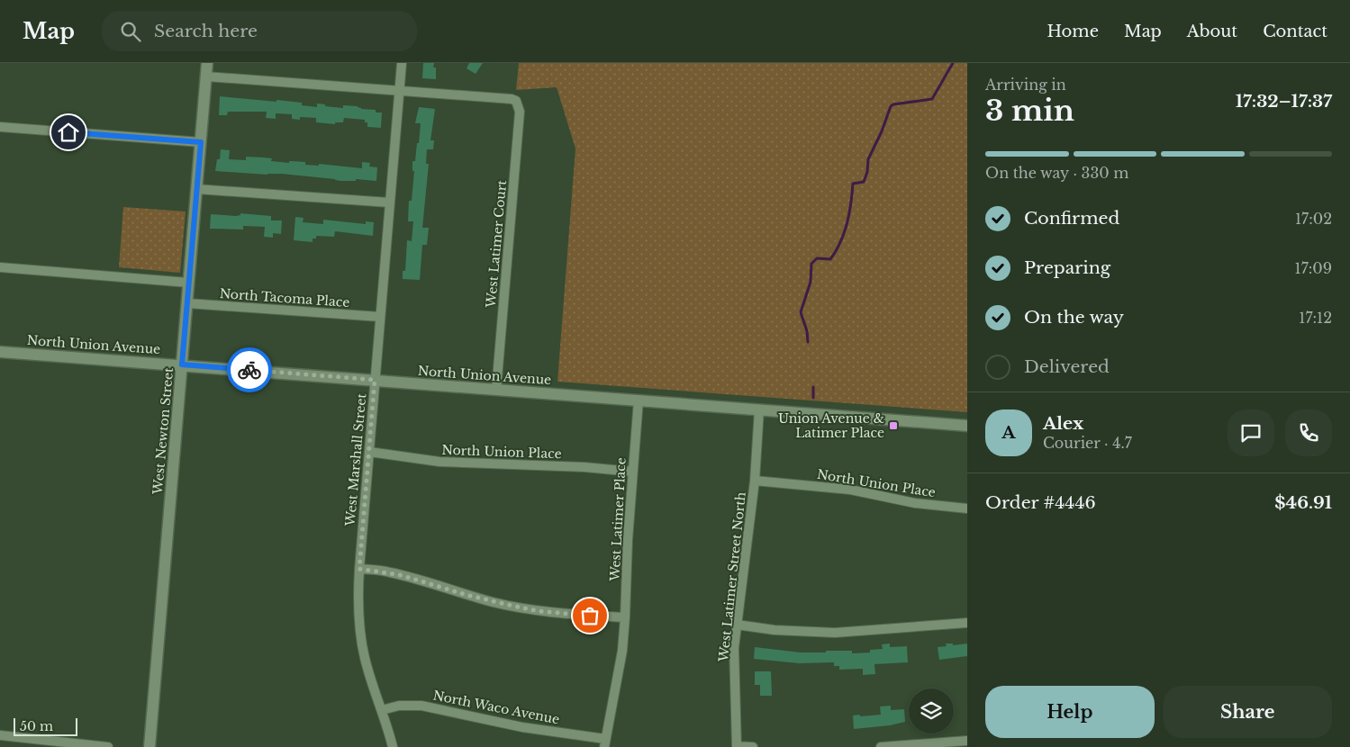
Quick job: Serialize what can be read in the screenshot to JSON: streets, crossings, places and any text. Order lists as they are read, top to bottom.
{
  "streets": {
    "street": [
      "West Latimer Court",
      "North Tacoma Place",
      "North Union Avenue",
      "West Newton Street",
      "North Union Place",
      "West Marshall Street",
      "West Latimer Place",
      "West Latimer Street North",
      "North Waco Avenue"
    ]
  },
  "crossings": [
    ["West Latimer Court", "North Union Avenue"],
    ["West Latimer Court", "West Marshall Street"],
    ["North Tacoma Place", "West Newton Street"],
    ["North Tacoma Place", "West Marshall Street"],
    ["North Union Avenue", "West Newton Street"],
    ["North Union Avenue", "West Marshall Street"],
    ["North Union Avenue", "West Latimer Place"],
    ["North Union Avenue", "West Latimer Street North"],
    ["North Union Place", "West Marshall Street"],
    ["North Union Place", "West Latimer Place"],
    ["North Union Place", "West Latimer Street North"],
    ["West Marshall Street", "North Waco Avenue"],
    ["West Latimer Place", "North Waco Avenue"]
  ],
  "places": {
    "transit": ["Union Avenue & Latimer Place"]
  },
  "scale_bar": "50 m",
  "page": {
    "header": "Map",
    "search": "Search here",
    "nav": [
      "Home",
      "Map",
      "About",
      "Contact"
    ],
    "heading": ["3 min", "Arriving in", "17:32–17:37"],
    "panel": [
      "Alex",
      "Courier · 4.7",
      "Order #4446",
      "$46.91"
    ],
    "bar": "On the way · 330 m",
    "list": [
      ["Confirmed", "17:02"],
      ["Preparing", "17:09"],
      ["On the way", "17:12"],
      "Delivered"
    ],
    "round": "A",
    "buttons": ["Help", "Share"],
    "scale": "50 m"
  }
}
